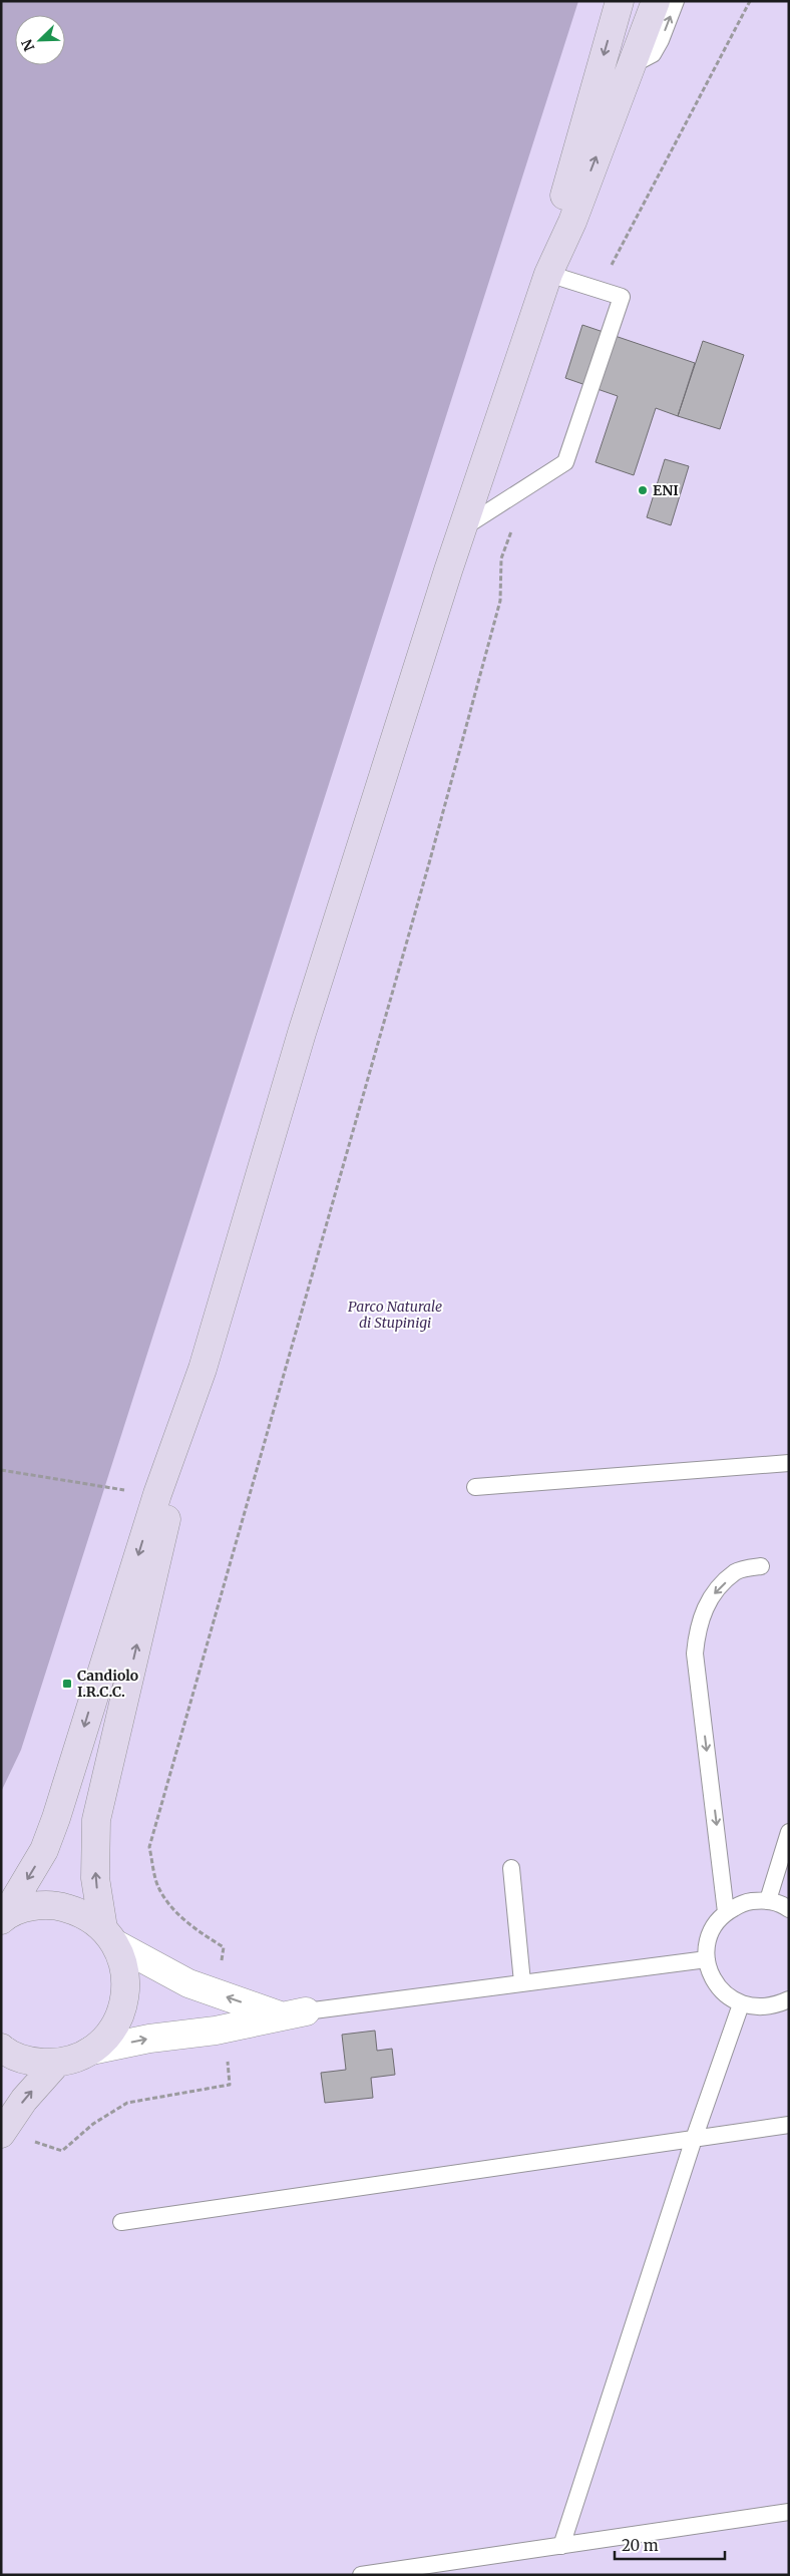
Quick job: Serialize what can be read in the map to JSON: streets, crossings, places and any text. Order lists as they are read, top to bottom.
{
  "parks": ["Parco Naturale di Stupinigi"],
  "places": {
    "other": ["ENI"],
    "transit": ["Candiolo I.R.C.C."]
  },
  "scale_bar": "20 m",
  "north": "bottom left"
}
